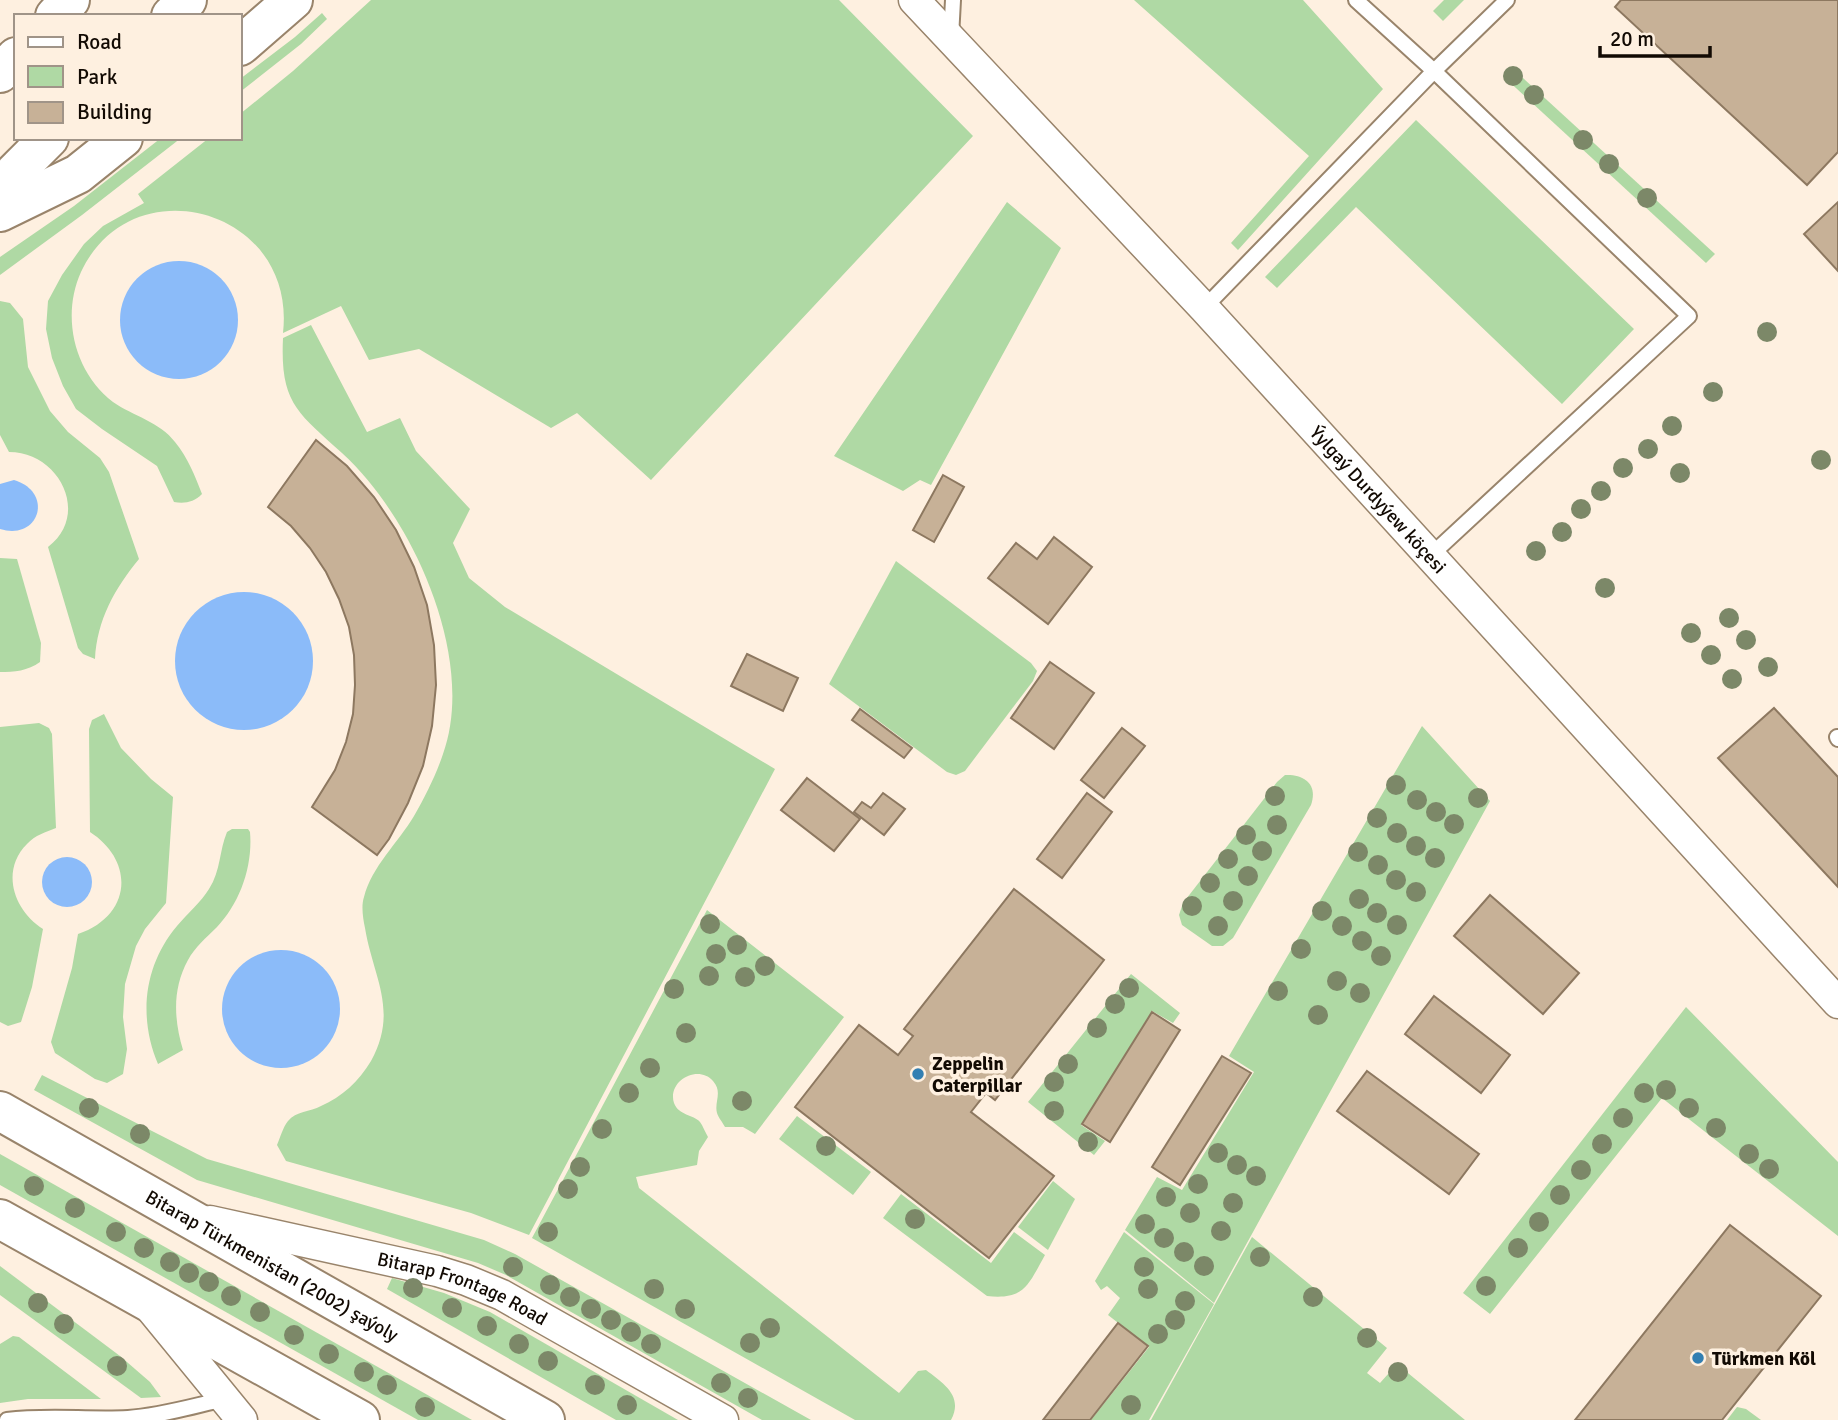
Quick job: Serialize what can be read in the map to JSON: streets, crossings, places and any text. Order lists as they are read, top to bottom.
{
  "streets": {
    "main road": ["Bitarap Türkmenistan (2002) şaýoly"],
    "street": ["Ýylgaý Durdyýew köçesi", "Bitarap Frontage Road"]
  },
  "crossings": [
    ["Bitarap Türkmenistan (2002) şaýoly", "Bitarap Frontage Road"]
  ],
  "places": ["Zeppelin Caterpillar", "Türkmen Köl"],
  "legend": ["Road", "Park", "Building"],
  "scale_bar": "20 m"
}
